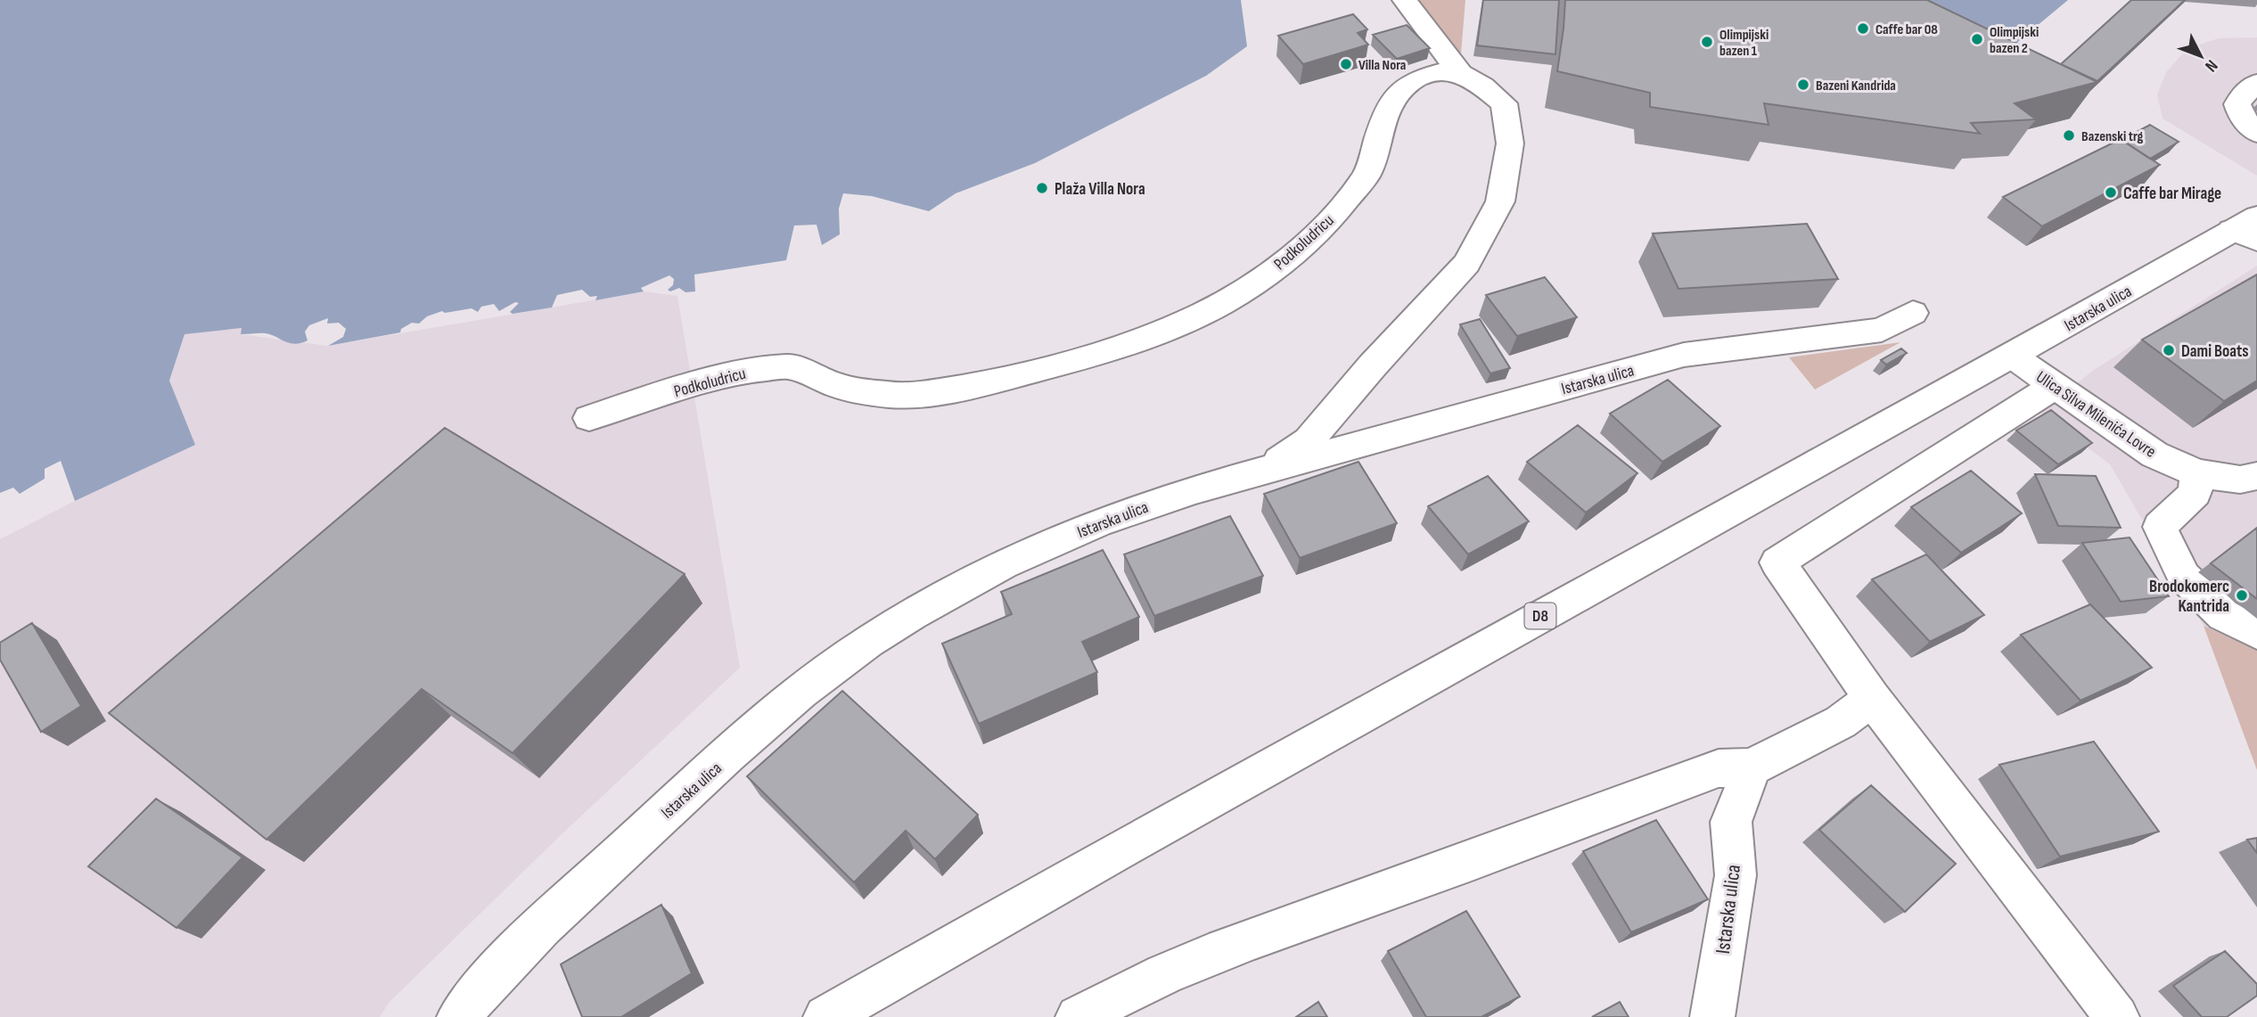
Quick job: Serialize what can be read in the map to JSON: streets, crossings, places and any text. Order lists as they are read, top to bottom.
{
  "streets": {
    "street": [
      "Podkoludricu",
      "Istarska ulica",
      "Ulica Silva Milenića Lovre",
      "D8"
    ]
  },
  "crossings": [
    ["Istarska ulica", "Ulica Silva Milenića Lovre"]
  ],
  "places": [
    "Caffe bar 08",
    "Olimpijski bazen 2",
    "Olimpijski bazen 1",
    "Villa Nora",
    "Bazeni Kandrida",
    "Bazenski trg",
    "Plaža Villa Nora",
    "Caffe bar Mirage",
    "Dami Boats",
    "Brodokomerc Kantrida"
  ],
  "north": "bottom right"
}
